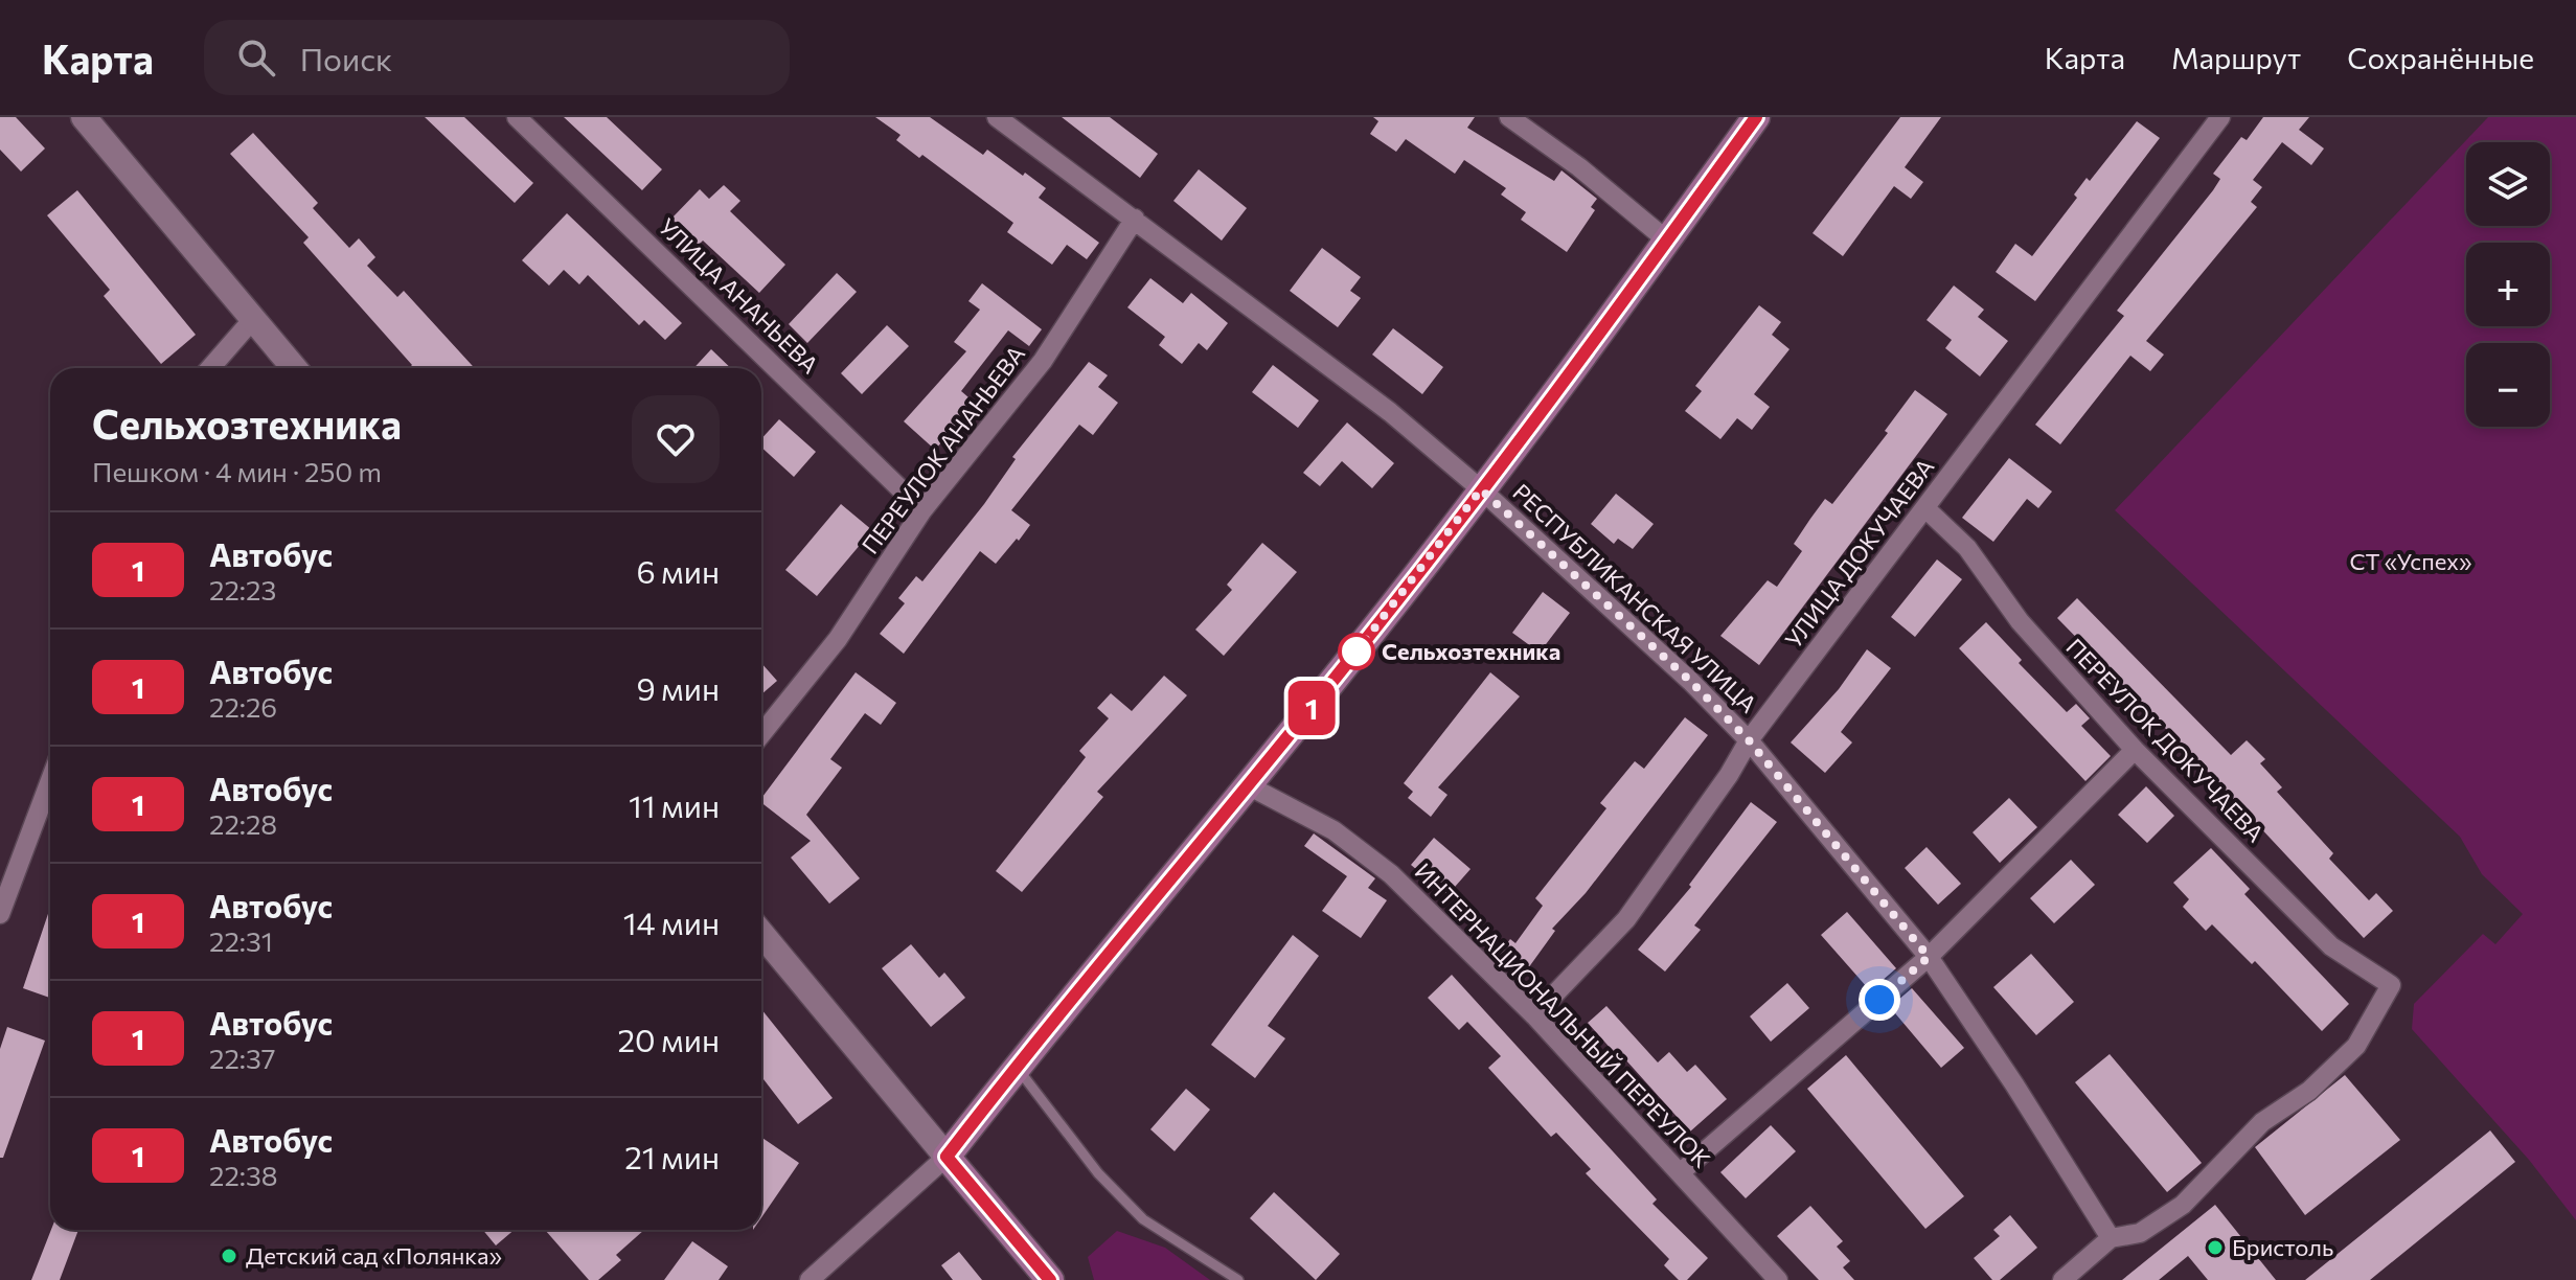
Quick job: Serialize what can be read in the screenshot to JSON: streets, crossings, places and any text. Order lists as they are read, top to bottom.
{
  "streets": {
    "street": [
      "УЛИЦА АНАНЬЕВА",
      "ПЕРЕУЛОК АНАНЬЕВА",
      "УЛИЦА ДОКУЧАЕВА",
      "РЕСПУБЛИКАНСКАЯ УЛИЦА",
      "ПЕРЕУЛОК ДОКУЧАЕВА",
      "ИНТЕРНАЦИОНАЛЬНЫЙ ПЕРЕУЛОК"
    ]
  },
  "crossings": [
    ["УЛИЦА АНАНЬЕВА", "ПЕРЕУЛОК АНАНЬЕВА"],
    ["ПЕРЕУЛОК АНАНЬЕВА", "РЕСПУБЛИКАНСКАЯ УЛИЦА"],
    ["УЛИЦА ДОКУЧАЕВА", "РЕСПУБЛИКАНСКАЯ УЛИЦА"],
    ["УЛИЦА ДОКУЧАЕВА", "ПЕРЕУЛОК ДОКУЧАЕВА"],
    ["УЛИЦА ДОКУЧАЕВА", "ИНТЕРНАЦИОНАЛЬНЫЙ ПЕРЕУЛОК"],
    ["РЕСПУБЛИКАНСКАЯ УЛИЦА", "ПЕРЕУЛОК ДОКУЧАЕВА"]
  ],
  "parks": ["СТ «Успех»"],
  "places": ["Сельхозтехника", "Бристоль", "Детский сад «Полянка»"],
  "lines": ["bus line 1"],
  "page": {
    "header": "Карта",
    "search": "Поиск",
    "nav": ["Карта", "Маршрут", "Сохранённые"],
    "on_map": "1",
    "map_buttons": ["+", "−"],
    "heading": ["Сельхозтехника", "Пешком · 4 мин · 250 m"],
    "list": [
      {
        "mark": "1",
        "name": "Автобус",
        "note": "22:23",
        "value": "6 мин"
      },
      {
        "mark": "1",
        "name": "Автобус",
        "note": "22:26",
        "value": "9 мин"
      },
      {
        "mark": "1",
        "name": "Автобус",
        "note": "22:28",
        "value": "11 мин"
      },
      {
        "mark": "1",
        "name": "Автобус",
        "note": "22:31",
        "value": "14 мин"
      },
      {
        "mark": "1",
        "name": "Автобус",
        "note": "22:37",
        "value": "20 мин"
      },
      {
        "mark": "1",
        "name": "Автобус",
        "note": "22:38",
        "value": "21 мин"
      }
    ]
  }
}
